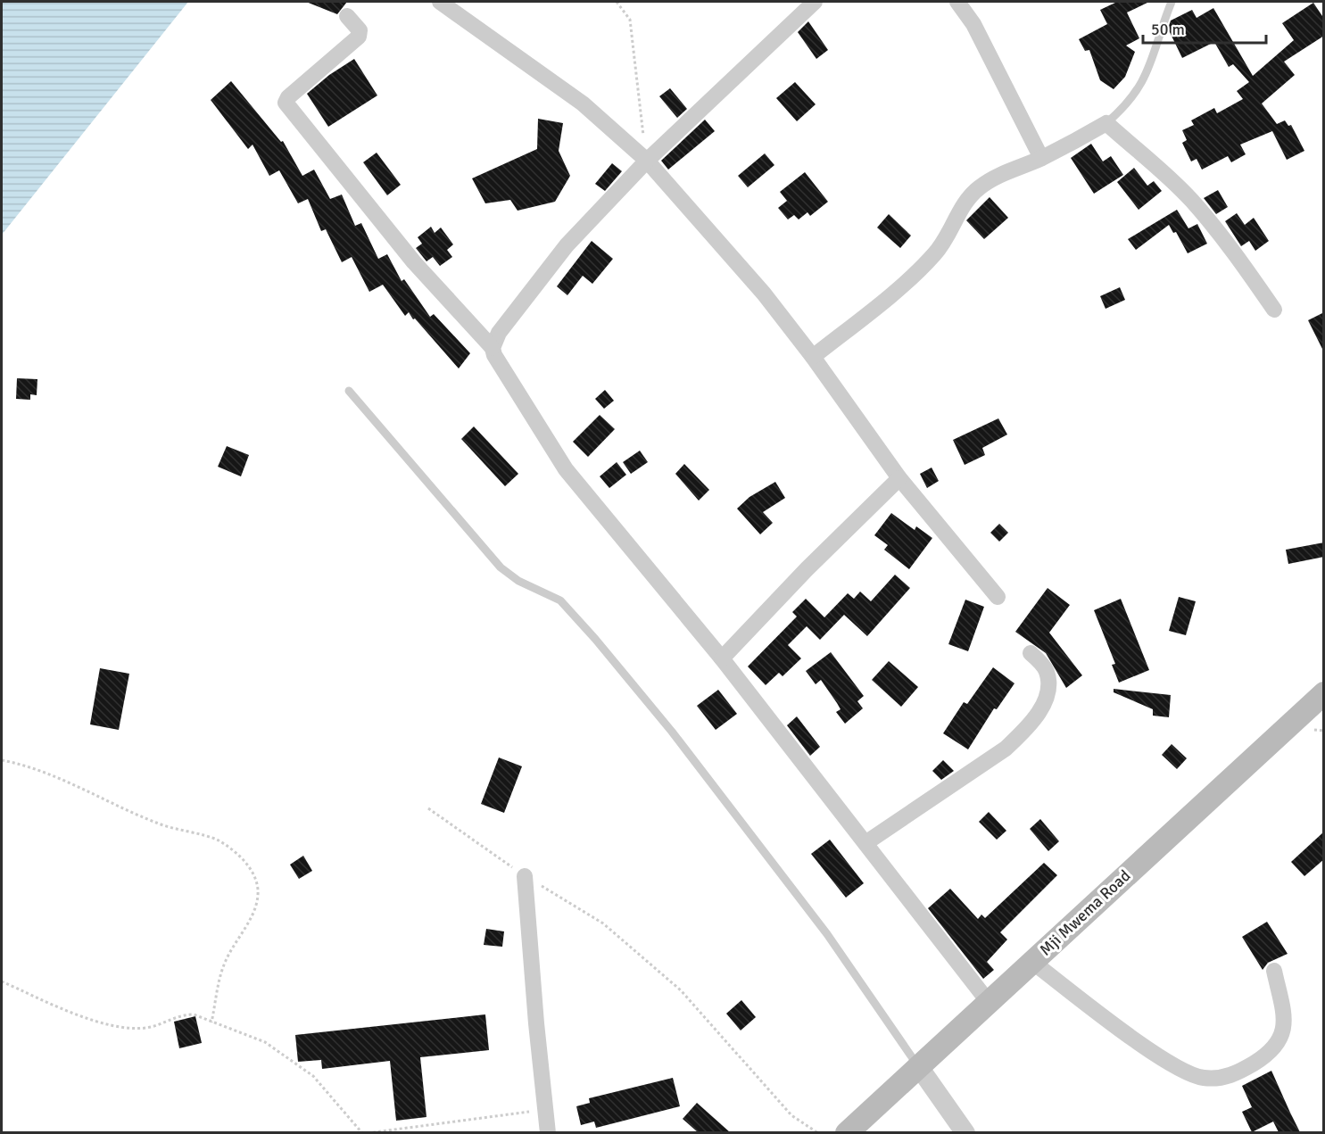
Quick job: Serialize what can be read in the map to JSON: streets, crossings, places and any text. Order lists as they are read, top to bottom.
{
  "streets": {
    "main road": ["Mji Mwema Road"]
  },
  "scale_bar": "50 m"
}
